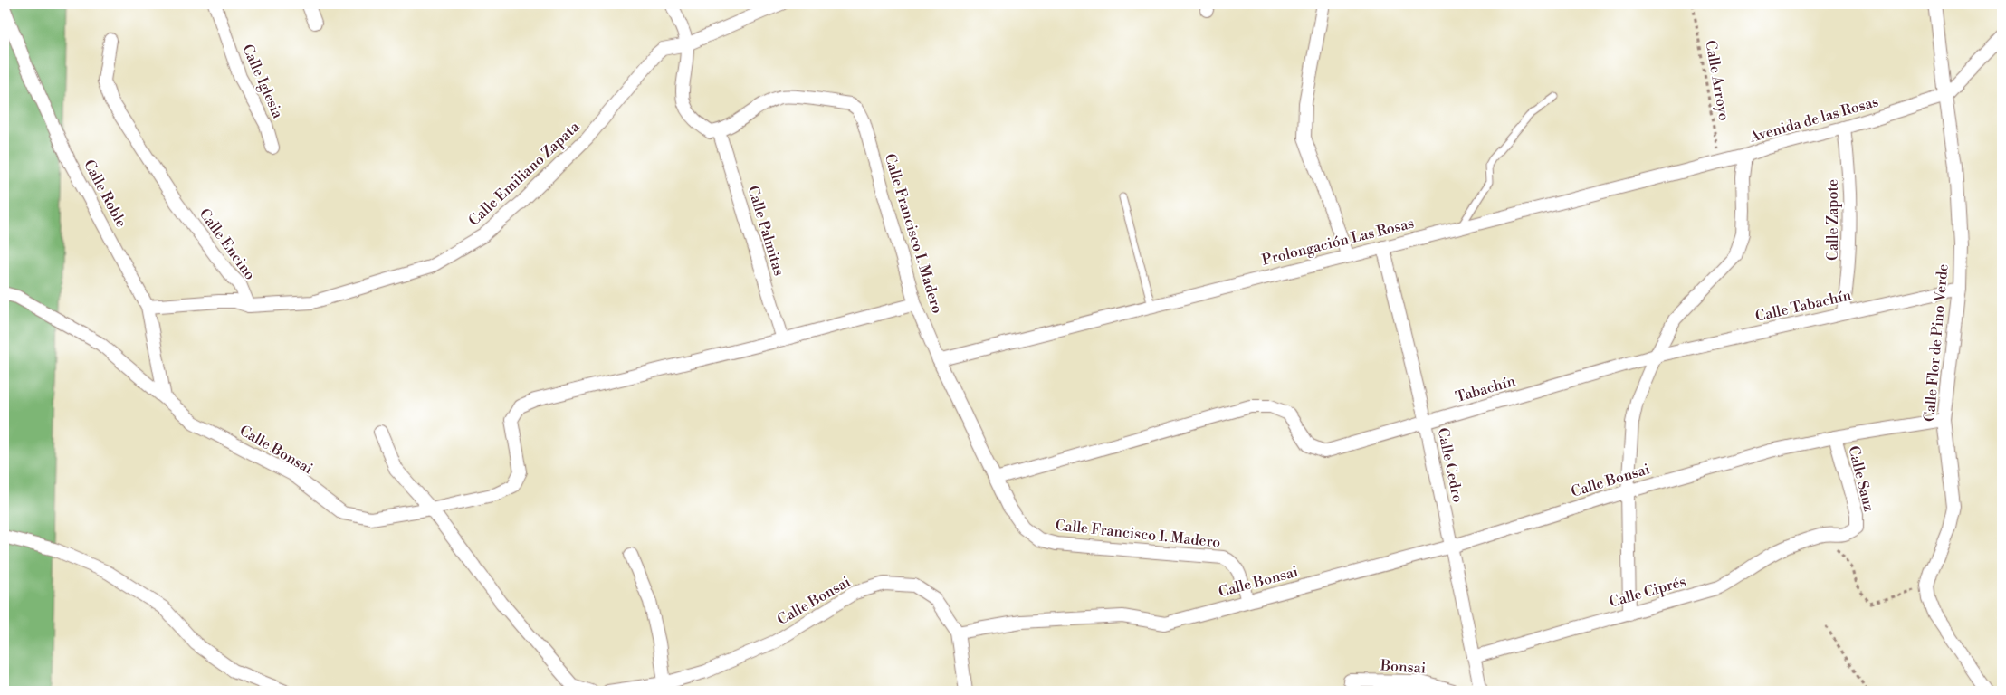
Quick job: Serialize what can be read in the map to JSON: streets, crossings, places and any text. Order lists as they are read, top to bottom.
{
  "streets": {
    "street": [
      "Calle Iglesia",
      "Avenida de las Rosas",
      "Calle Emiliano Zapata",
      "Calle Roble",
      "Calle Zapote",
      "Calle Palmitas",
      "Calle Francisco I. Madero",
      "Prolongación Las Rosas",
      "Calle Encino",
      "Calle Tabachín",
      "Calle Flor de Pino Verde",
      "Tabachín",
      "Calle Bonsai",
      "Calle Cedro",
      "Calle Sauz",
      "Calle Ciprés",
      "Bonsai"
    ],
    "path": ["Calle Arroyo"]
  },
  "crossings": [
    ["Calle Arroyo", "Prolongación Las Rosas"],
    ["Avenida de las Rosas", "Calle Zapote"],
    ["Avenida de las Rosas", "Prolongación Las Rosas"],
    ["Avenida de las Rosas", "Calle Tabachín"],
    ["Avenida de las Rosas", "Calle Flor de Pino Verde"],
    ["Avenida de las Rosas", "Tabachín"],
    ["Avenida de las Rosas", "Calle Bonsai"],
    ["Avenida de las Rosas", "Calle Ciprés"],
    ["Calle Emiliano Zapata", "Calle Roble"],
    ["Calle Emiliano Zapata", "Calle Encino"],
    ["Calle Roble", "Calle Bonsai"],
    ["Calle Zapote", "Calle Tabachín"],
    ["Calle Palmitas", "Calle Francisco I. Madero"],
    ["Calle Palmitas", "Calle Bonsai"],
    ["Calle Francisco I. Madero", "Prolongación Las Rosas"],
    ["Calle Francisco I. Madero", "Tabachín"],
    ["Calle Francisco I. Madero", "Calle Bonsai"],
    ["Prolongación Las Rosas", "Calle Cedro"],
    ["Calle Tabachín", "Calle Flor de Pino Verde"],
    ["Calle Tabachín", "Tabachín"],
    ["Calle Flor de Pino Verde", "Calle Bonsai"],
    ["Tabachín", "Calle Cedro"],
    ["Calle Bonsai", "Calle Cedro"],
    ["Calle Bonsai", "Calle Sauz"],
    ["Calle Cedro", "Calle Ciprés"],
    ["Calle Sauz", "Calle Ciprés"]
  ]
}
